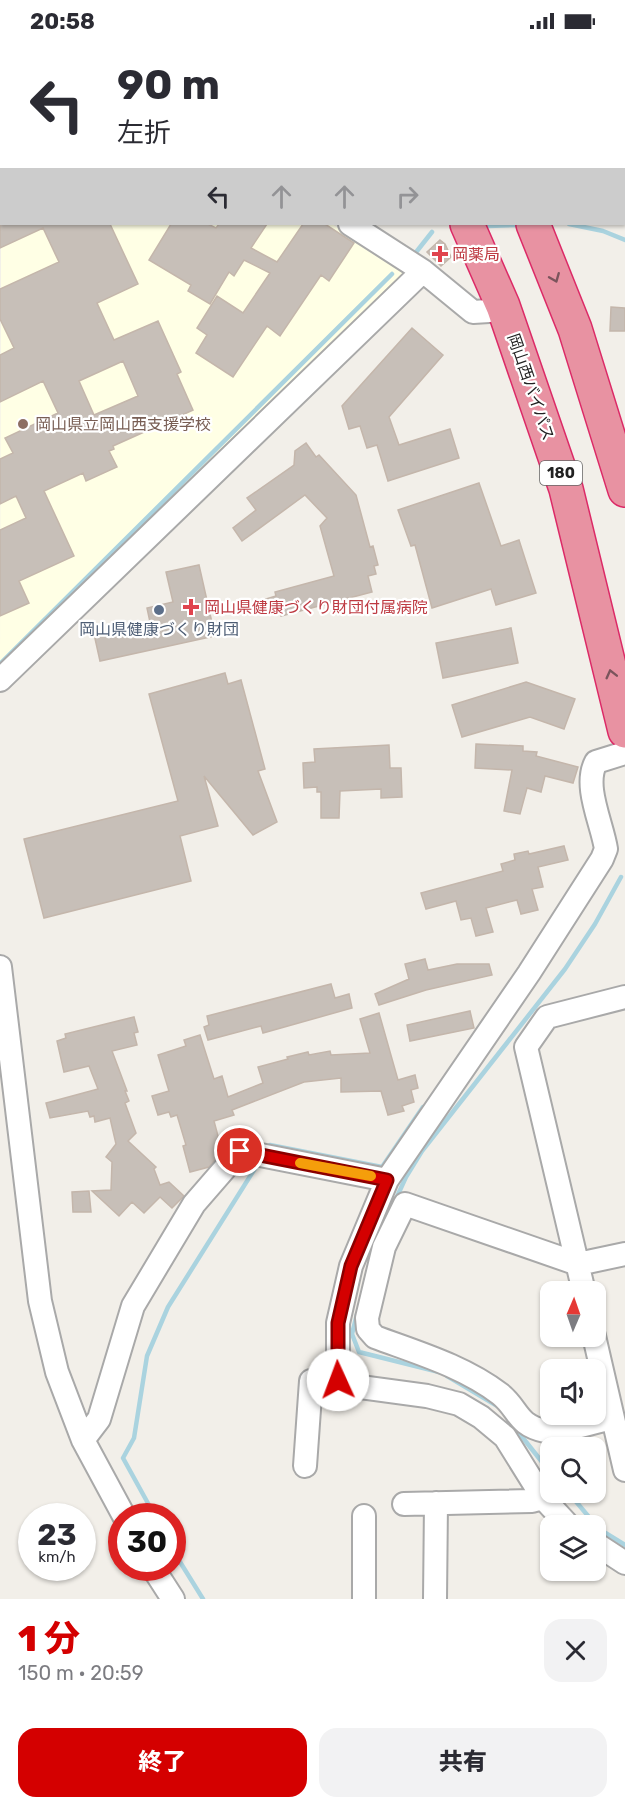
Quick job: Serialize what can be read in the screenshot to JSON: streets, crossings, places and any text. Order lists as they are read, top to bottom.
{
  "streets": {
    "highway": ["岡山西バイパス", "180"]
  },
  "places": {
    "health": ["岡薬局", "岡山県健康づくり財団付属病院"],
    "other": ["岡山県立岡山西支援学校", "岡山県健康づくり財団"]
  },
  "north": "top",
  "page": {
    "status": "20:58",
    "turn": ["90 m", "左折"],
    "speed": "23 km/h",
    "limit": "30",
    "heading": ["1 分", "150 m · 20:59"],
    "buttons": ["終了", "共有"]
  }
}
